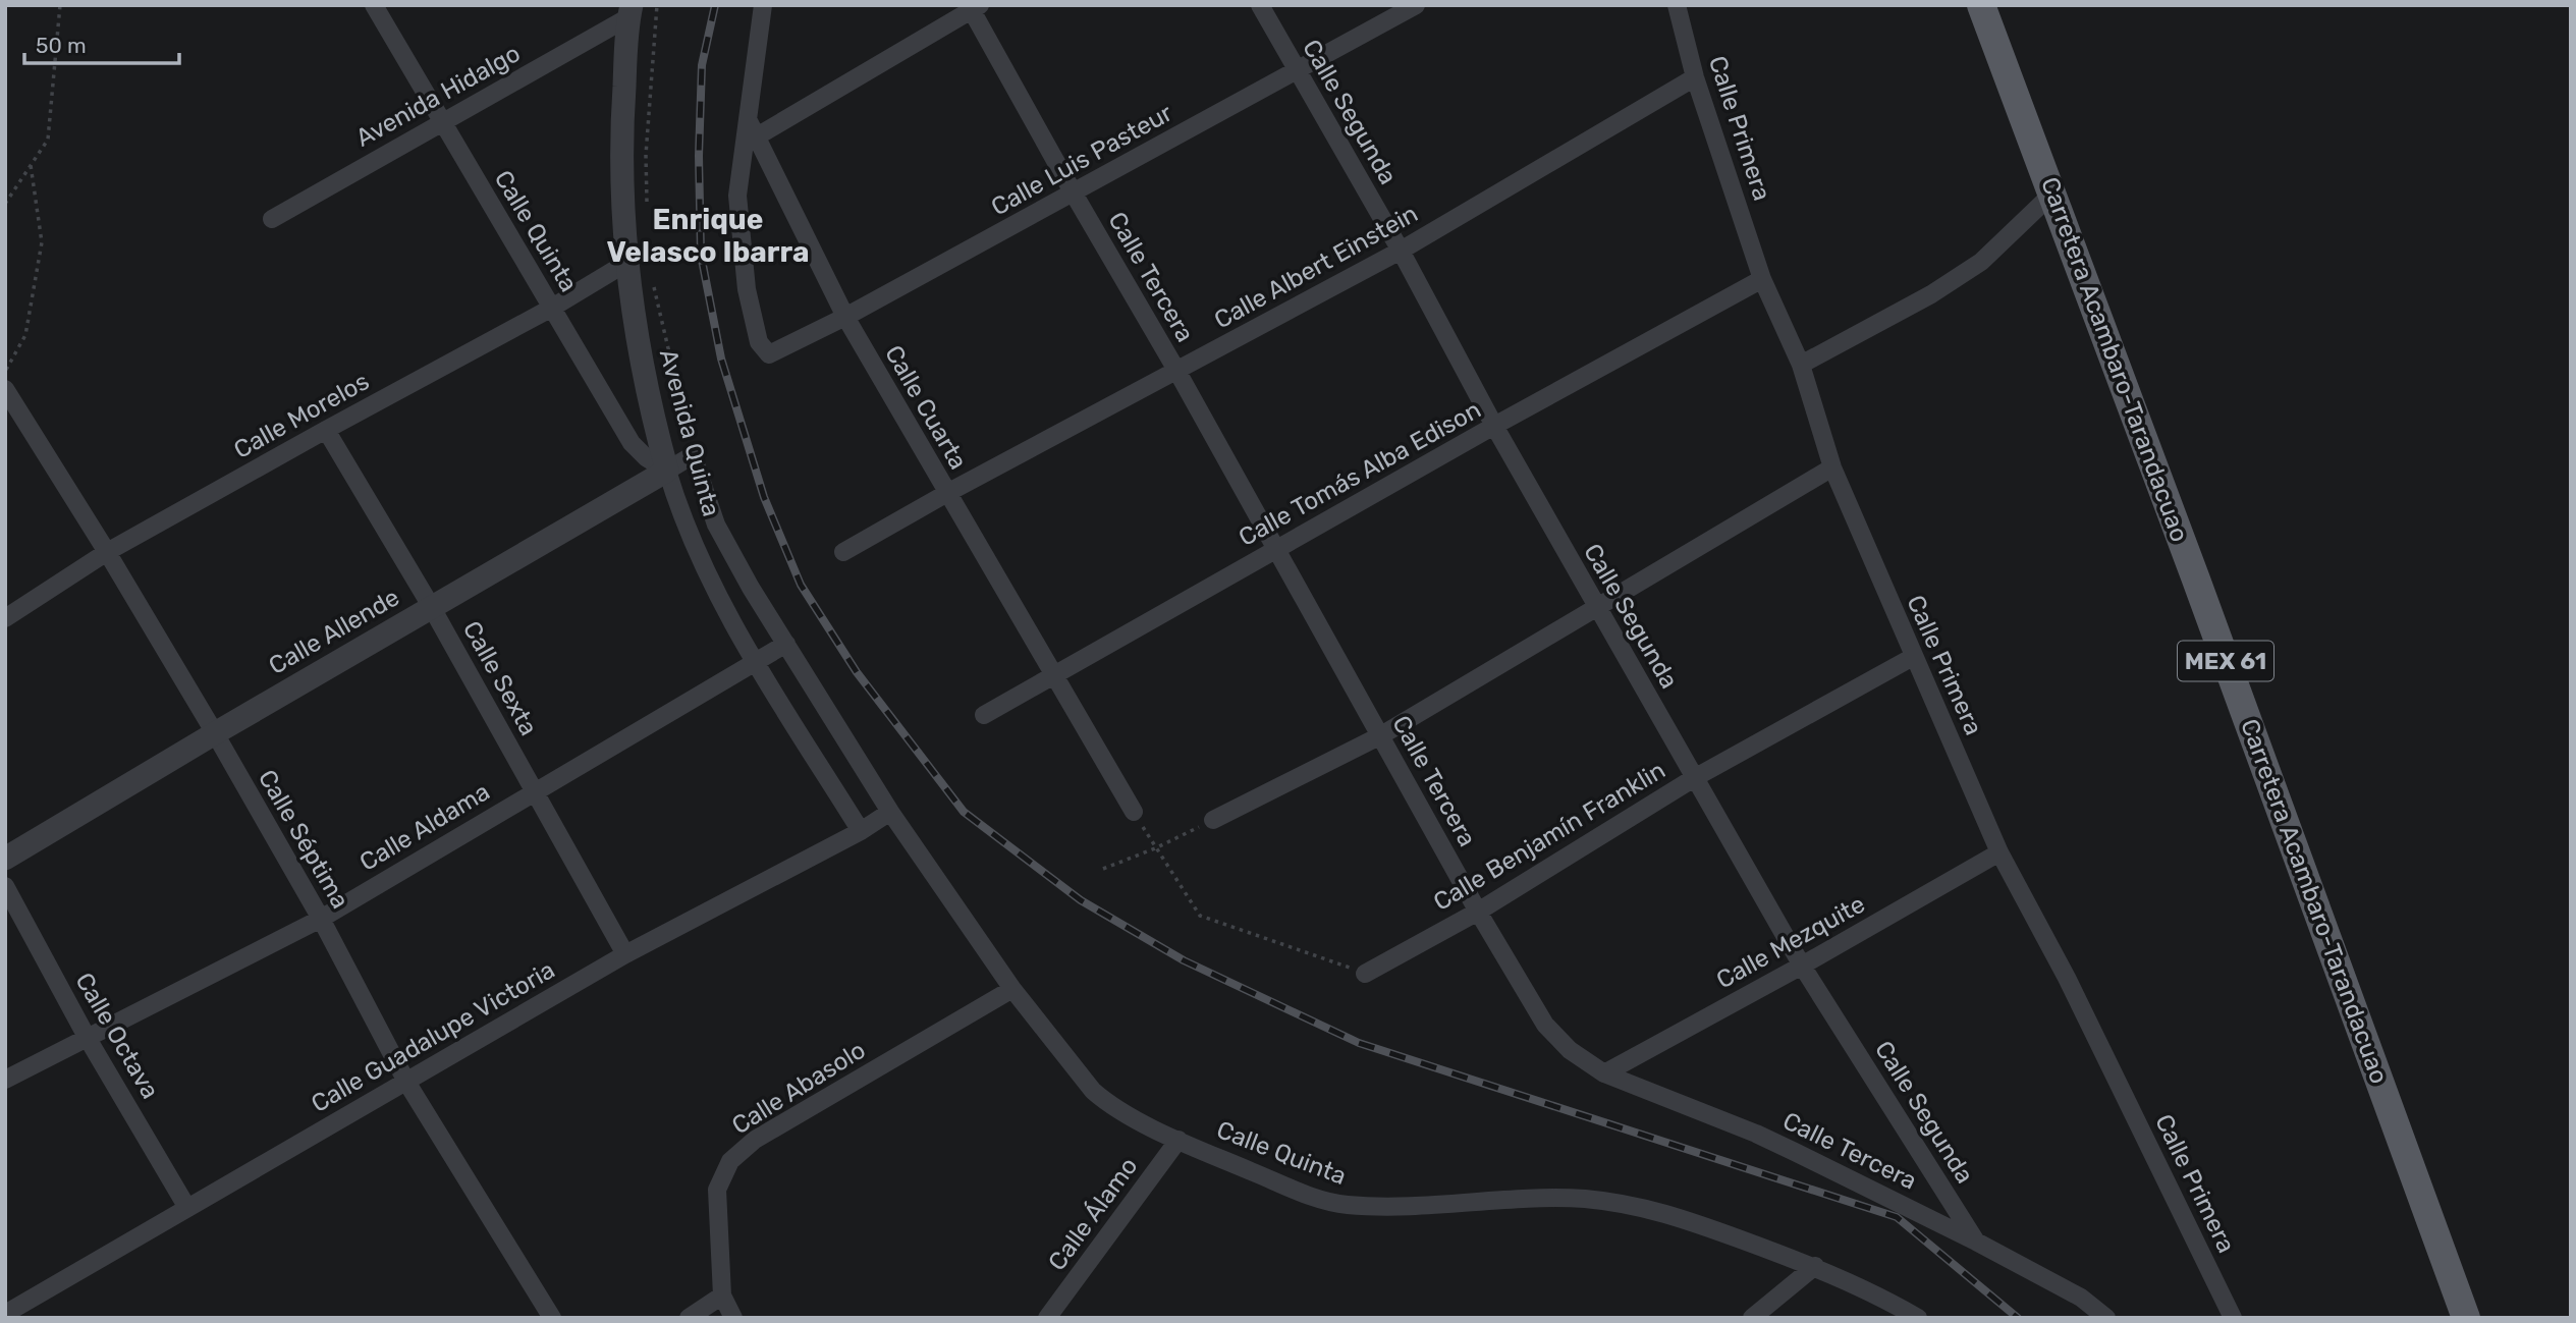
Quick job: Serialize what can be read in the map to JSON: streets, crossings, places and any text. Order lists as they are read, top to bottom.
{
  "streets": {
    "main road": ["Carretera Acambaro-Tarandacuao", "MEX 61"],
    "street": [
      "Avenida Hidalgo",
      "Calle Segunda",
      "Calle Primera",
      "Calle Luis Pasteur",
      "Calle Quinta",
      "Calle Albert Einstein",
      "Calle Tercera",
      "Calle Cuarta",
      "Calle Morelos",
      "Avenida Quinta",
      "Calle Tomás Alba Edison",
      "Calle Allende",
      "Calle Sexta",
      "Calle Aldama",
      "Calle Benjamín Franklin",
      "Calle Séptima",
      "Calle Mezquite",
      "Calle Octava",
      "Calle Guadalupe Victoria",
      "Calle Abasolo",
      "Calle Álamo"
    ]
  },
  "crossings": [
    ["Avenida Hidalgo", "Calle Quinta"],
    ["Avenida Hidalgo", "Avenida Quinta"],
    ["Calle Segunda", "Calle Luis Pasteur"],
    ["Calle Segunda", "Calle Albert Einstein"],
    ["Calle Segunda", "Calle Tercera"],
    ["Calle Segunda", "Calle Tomás Alba Edison"],
    ["Calle Segunda", "Calle Benjamín Franklin"],
    ["Calle Segunda", "Calle Mezquite"],
    ["Calle Primera", "Calle Albert Einstein"],
    ["Calle Primera", "Calle Tomás Alba Edison"],
    ["Calle Primera", "Calle Benjamín Franklin"],
    ["Calle Primera", "Calle Mezquite"],
    ["Calle Luis Pasteur", "Calle Tercera"],
    ["Calle Luis Pasteur", "Calle Cuarta"],
    ["Calle Quinta", "Calle Morelos"],
    ["Calle Quinta", "Avenida Quinta"],
    ["Calle Quinta", "Calle Allende"],
    ["Calle Quinta", "Calle Guadalupe Victoria"],
    ["Calle Quinta", "Calle Abasolo"],
    ["Calle Quinta", "Calle Álamo"],
    ["Calle Albert Einstein", "Calle Tercera"],
    ["Calle Albert Einstein", "Calle Cuarta"],
    ["Calle Tercera", "Calle Tomás Alba Edison"],
    ["Calle Tercera", "Calle Benjamín Franklin"],
    ["Calle Tercera", "Calle Mezquite"],
    ["Calle Cuarta", "Calle Tomás Alba Edison"],
    ["Calle Morelos", "Avenida Quinta"],
    ["Calle Morelos", "Calle Sexta"],
    ["Calle Morelos", "Calle Séptima"],
    ["Avenida Quinta", "Calle Allende"],
    ["Avenida Quinta", "Calle Aldama"],
    ["Avenida Quinta", "Calle Guadalupe Victoria"],
    ["Calle Allende", "Calle Sexta"],
    ["Calle Allende", "Calle Séptima"],
    ["Calle Sexta", "Calle Aldama"],
    ["Calle Sexta", "Calle Guadalupe Victoria"],
    ["Calle Aldama", "Calle Séptima"],
    ["Calle Aldama", "Calle Octava"],
    ["Calle Séptima", "Calle Guadalupe Victoria"],
    ["Calle Octava", "Calle Guadalupe Victoria"]
  ],
  "districts": ["Enrique Velasco Ibarra"],
  "scale_bar": "50 m"
}
